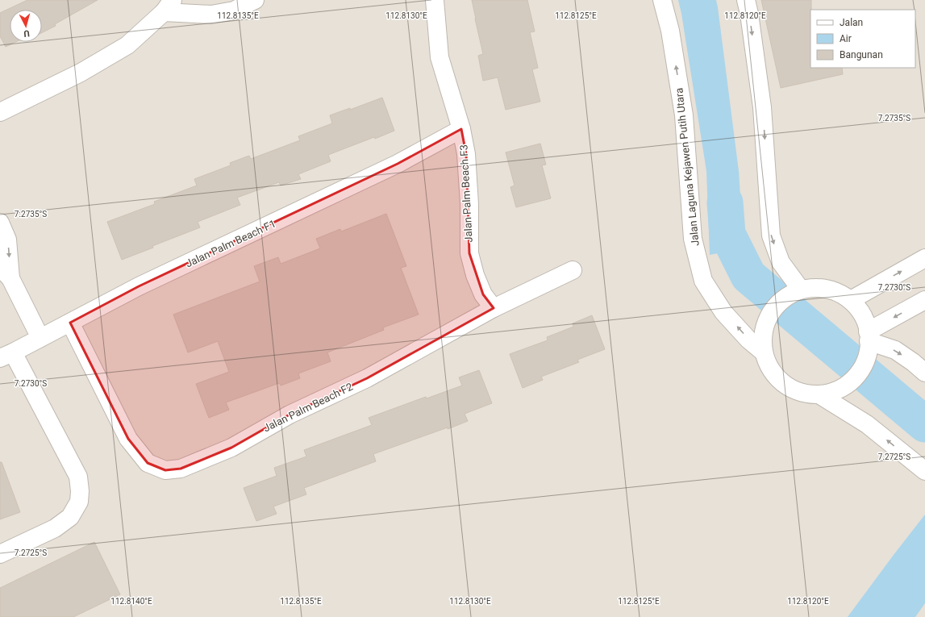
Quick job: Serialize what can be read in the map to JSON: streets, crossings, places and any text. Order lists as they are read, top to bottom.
{
  "streets": {
    "street": [
      "Jalan Laguna Kejawen Putih Utara",
      "Jalan Palm Beach F3",
      "Jalan Palm Beach F1",
      "Jalan Palm Beach F2"
    ]
  },
  "crossings": [
    ["Jalan Palm Beach F3", "Jalan Palm Beach F1"],
    ["Jalan Palm Beach F3", "Jalan Palm Beach F2"],
    ["Jalan Palm Beach F1", "Jalan Palm Beach F2"]
  ],
  "legend": ["Jalan", "Air", "Bangunan"],
  "north": "bottom",
  "coordinates": [
    "112.8135°E",
    "112.8130°E",
    "112.8125°E",
    "112.8120°E",
    "7.2735°S",
    "7.2730°S",
    "7.2725°S",
    "112.8140°E"
  ]
}
